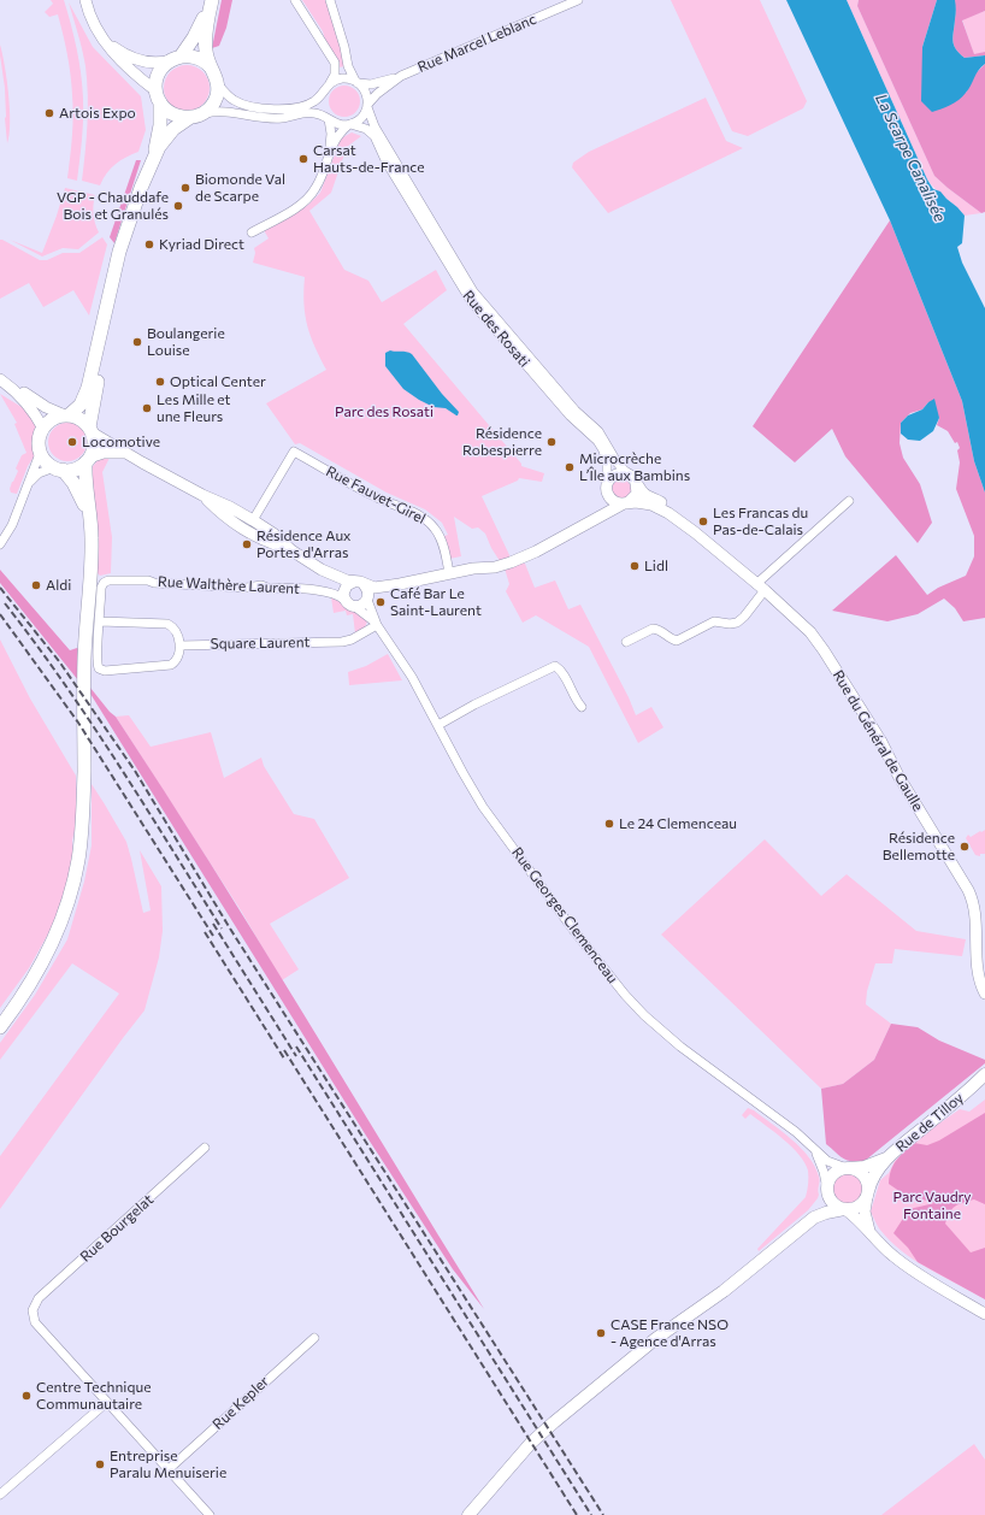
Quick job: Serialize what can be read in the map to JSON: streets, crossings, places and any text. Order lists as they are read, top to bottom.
{
  "streets": {
    "main road": ["Rue de Tilloy"],
    "street": [
      "Rue Marcel Leblanc",
      "Rue des Rosati",
      "Rue Fauvet-Girel",
      "Rue Walthère Laurent",
      "Square Laurent",
      "Rue du Général de Gaulle",
      "Rue Georges Clemenceau",
      "Rue Bourgelat",
      "Rue Kepler"
    ]
  },
  "crossings": [
    ["Rue Marcel Leblanc", "Rue des Rosati"],
    ["Rue des Rosati", "Rue du Général de Gaulle"],
    ["Square Laurent", "Rue Georges Clemenceau"]
  ],
  "water": ["La Scarpe Canalisée"],
  "parks": ["Parc des Rosati", "Parc Vaudry Fontaine"],
  "places": [
    "Artois Expo",
    "Carsat Hauts-de-France",
    "Biomonde Val de Scarpe",
    "VGP - Chauddafe Bois et Granulés",
    "Kyriad Direct",
    "Boulangerie Louise",
    "Optical Center",
    "Les Mille et une Fleurs",
    "Locomotive",
    "Résidence Robespierre",
    "Microcrèche L’Île aux Bambins",
    "Les Francas du Pas-de-Calais",
    "Résidence Aux Portes d'Arras",
    "Lidl",
    "Aldi",
    "Café Bar Le Saint-Laurent",
    "Le 24 Clemenceau",
    "Résidence Bellemotte",
    "CASE France NSO - Agence d'Arras",
    "Centre Technique Communautaire",
    "Entreprise Paralu Menuiserie"
  ]
}
